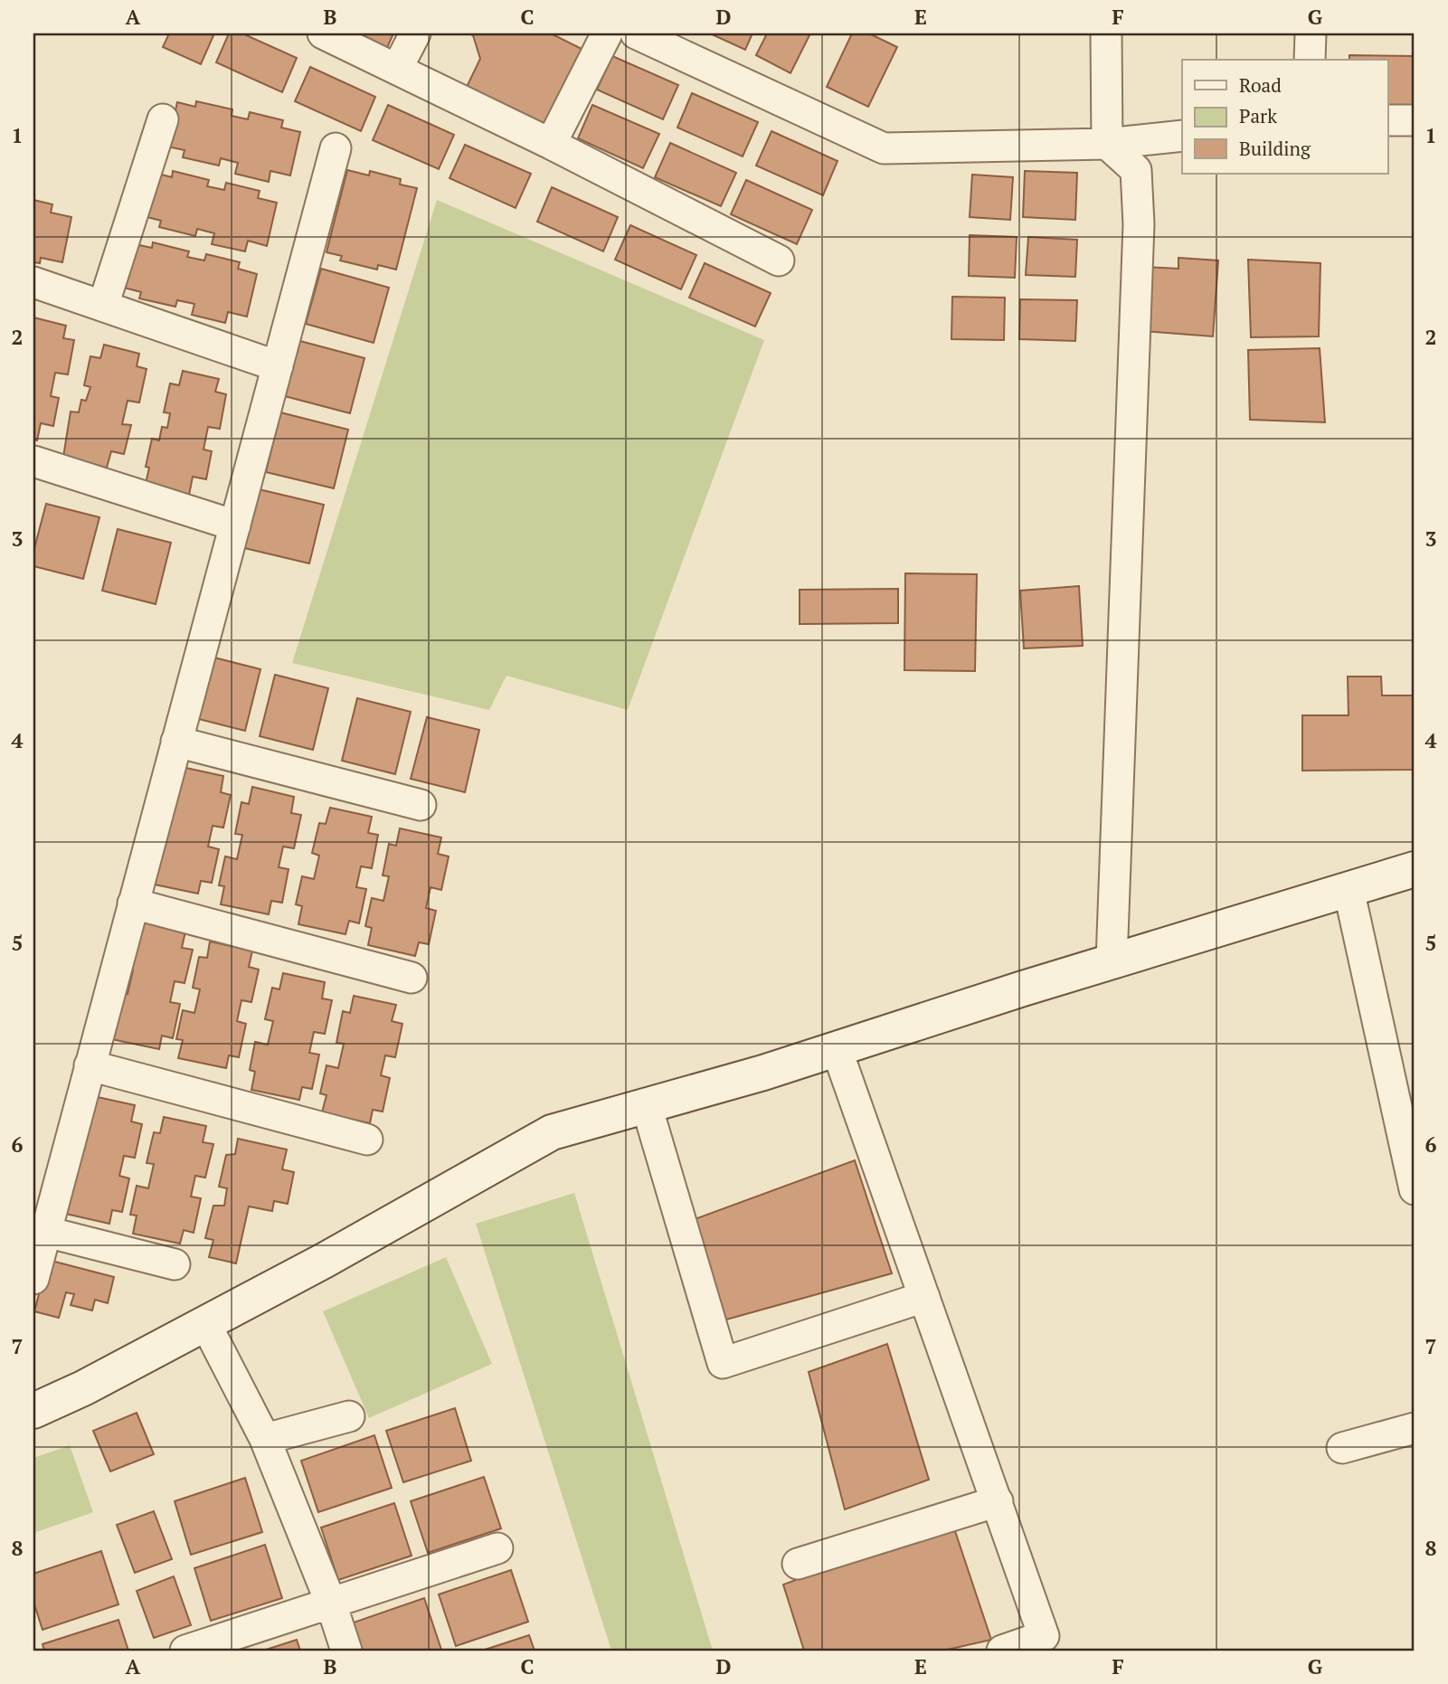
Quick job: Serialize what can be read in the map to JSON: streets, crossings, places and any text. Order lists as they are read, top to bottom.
{
  "legend": ["Road", "Park", "Building"],
  "grid": {
    "columns": [
      "A",
      "B",
      "C",
      "D",
      "E",
      "F",
      "G"
    ],
    "rows": [
      "1",
      "2",
      "3",
      "4",
      "5",
      "6",
      "7",
      "8"
    ]
  }
}
